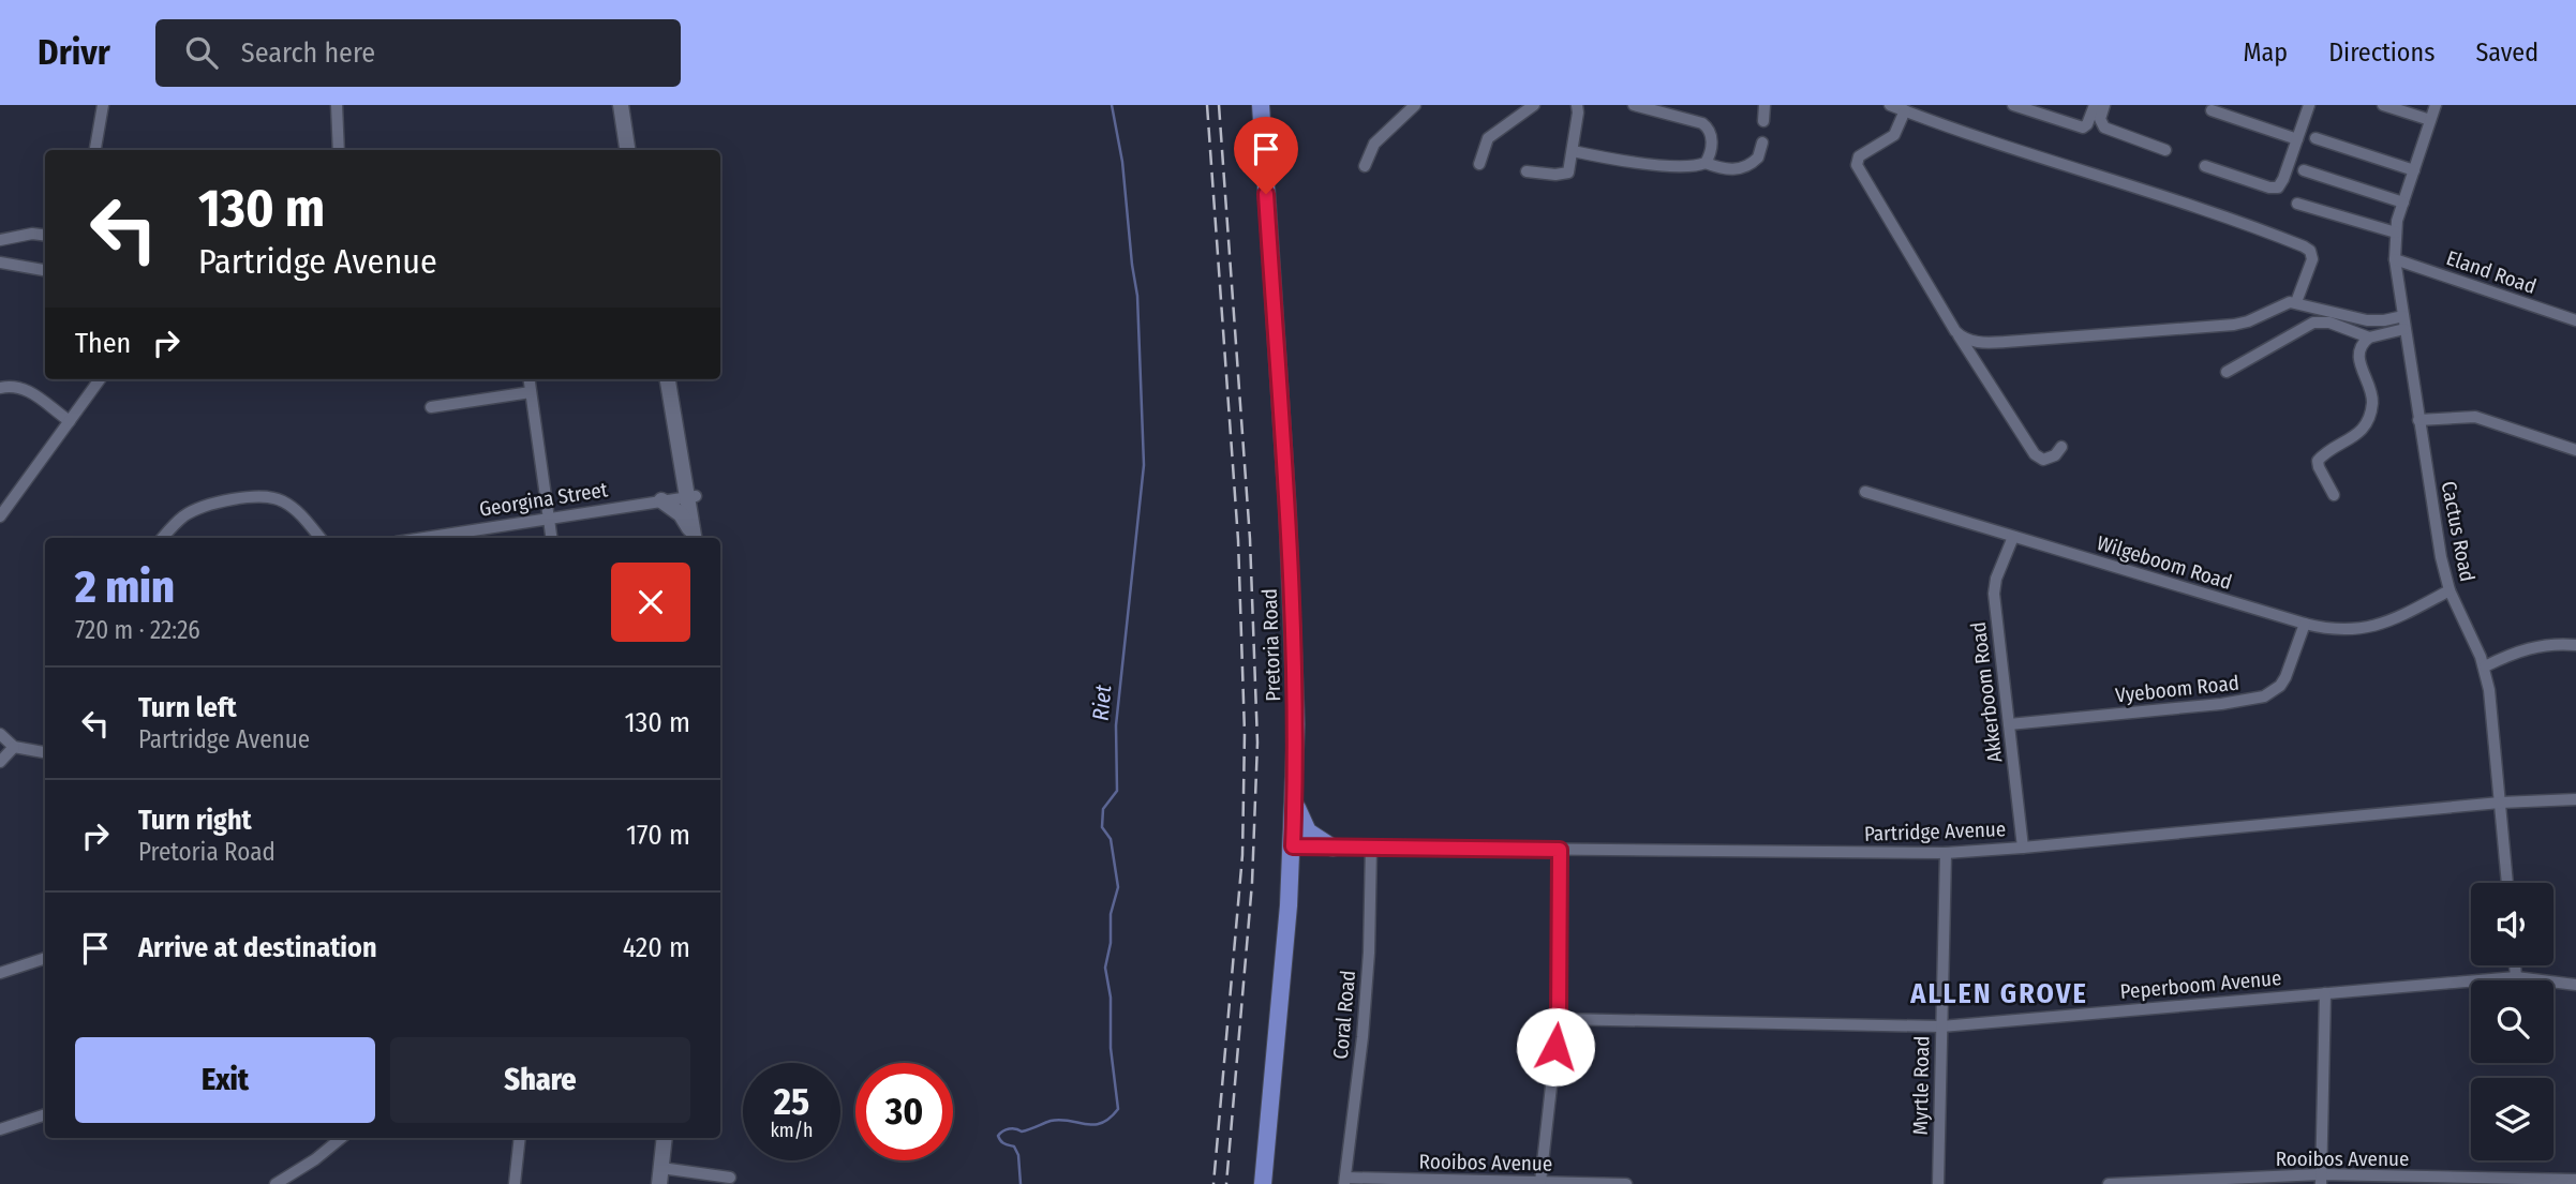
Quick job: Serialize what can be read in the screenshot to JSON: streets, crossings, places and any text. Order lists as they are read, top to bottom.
{
  "streets": {
    "main road": ["Pretoria Road"],
    "street": [
      "Eland Road",
      "Georgina Street",
      "Cactus Road",
      "Wilgeboom Road",
      "Vyeboom Road",
      "Akkerboom Road",
      "Partridge Avenue",
      "Peperboom Avenue",
      "Coral Road",
      "Myrtle Road",
      "Rooibos Avenue"
    ]
  },
  "crossings": [
    ["Eland Road", "Cactus Road"],
    ["Cactus Road", "Wilgeboom Road"],
    ["Cactus Road", "Partridge Avenue"],
    ["Wilgeboom Road", "Vyeboom Road"],
    ["Wilgeboom Road", "Akkerboom Road"],
    ["Pretoria Road", "Partridge Avenue"],
    ["Vyeboom Road", "Akkerboom Road"],
    ["Akkerboom Road", "Partridge Avenue"],
    ["Partridge Avenue", "Coral Road"],
    ["Partridge Avenue", "Myrtle Road"],
    ["Peperboom Avenue", "Myrtle Road"],
    ["Coral Road", "Rooibos Avenue"]
  ],
  "districts": ["ALLEN GROVE"],
  "water": ["Riet"],
  "page": {
    "header": "Drivr",
    "search": "Search here",
    "nav": ["Map", "Directions", "Saved"],
    "turn": ["130 m", "Partridge Avenue"],
    "then": "Then",
    "heading": ["2 min", "720 m · 22:26"],
    "list": [
      {
        "name": "Turn left",
        "note": "Partridge Avenue",
        "value": "130 m"
      },
      {
        "name": "Turn right",
        "note": "Pretoria Road",
        "value": "170 m"
      },
      {
        "name": "Arrive at destination",
        "value": "420 m"
      }
    ],
    "buttons": ["Exit", "Share"],
    "speed": "25 km/h",
    "limit": "30"
  }
}
